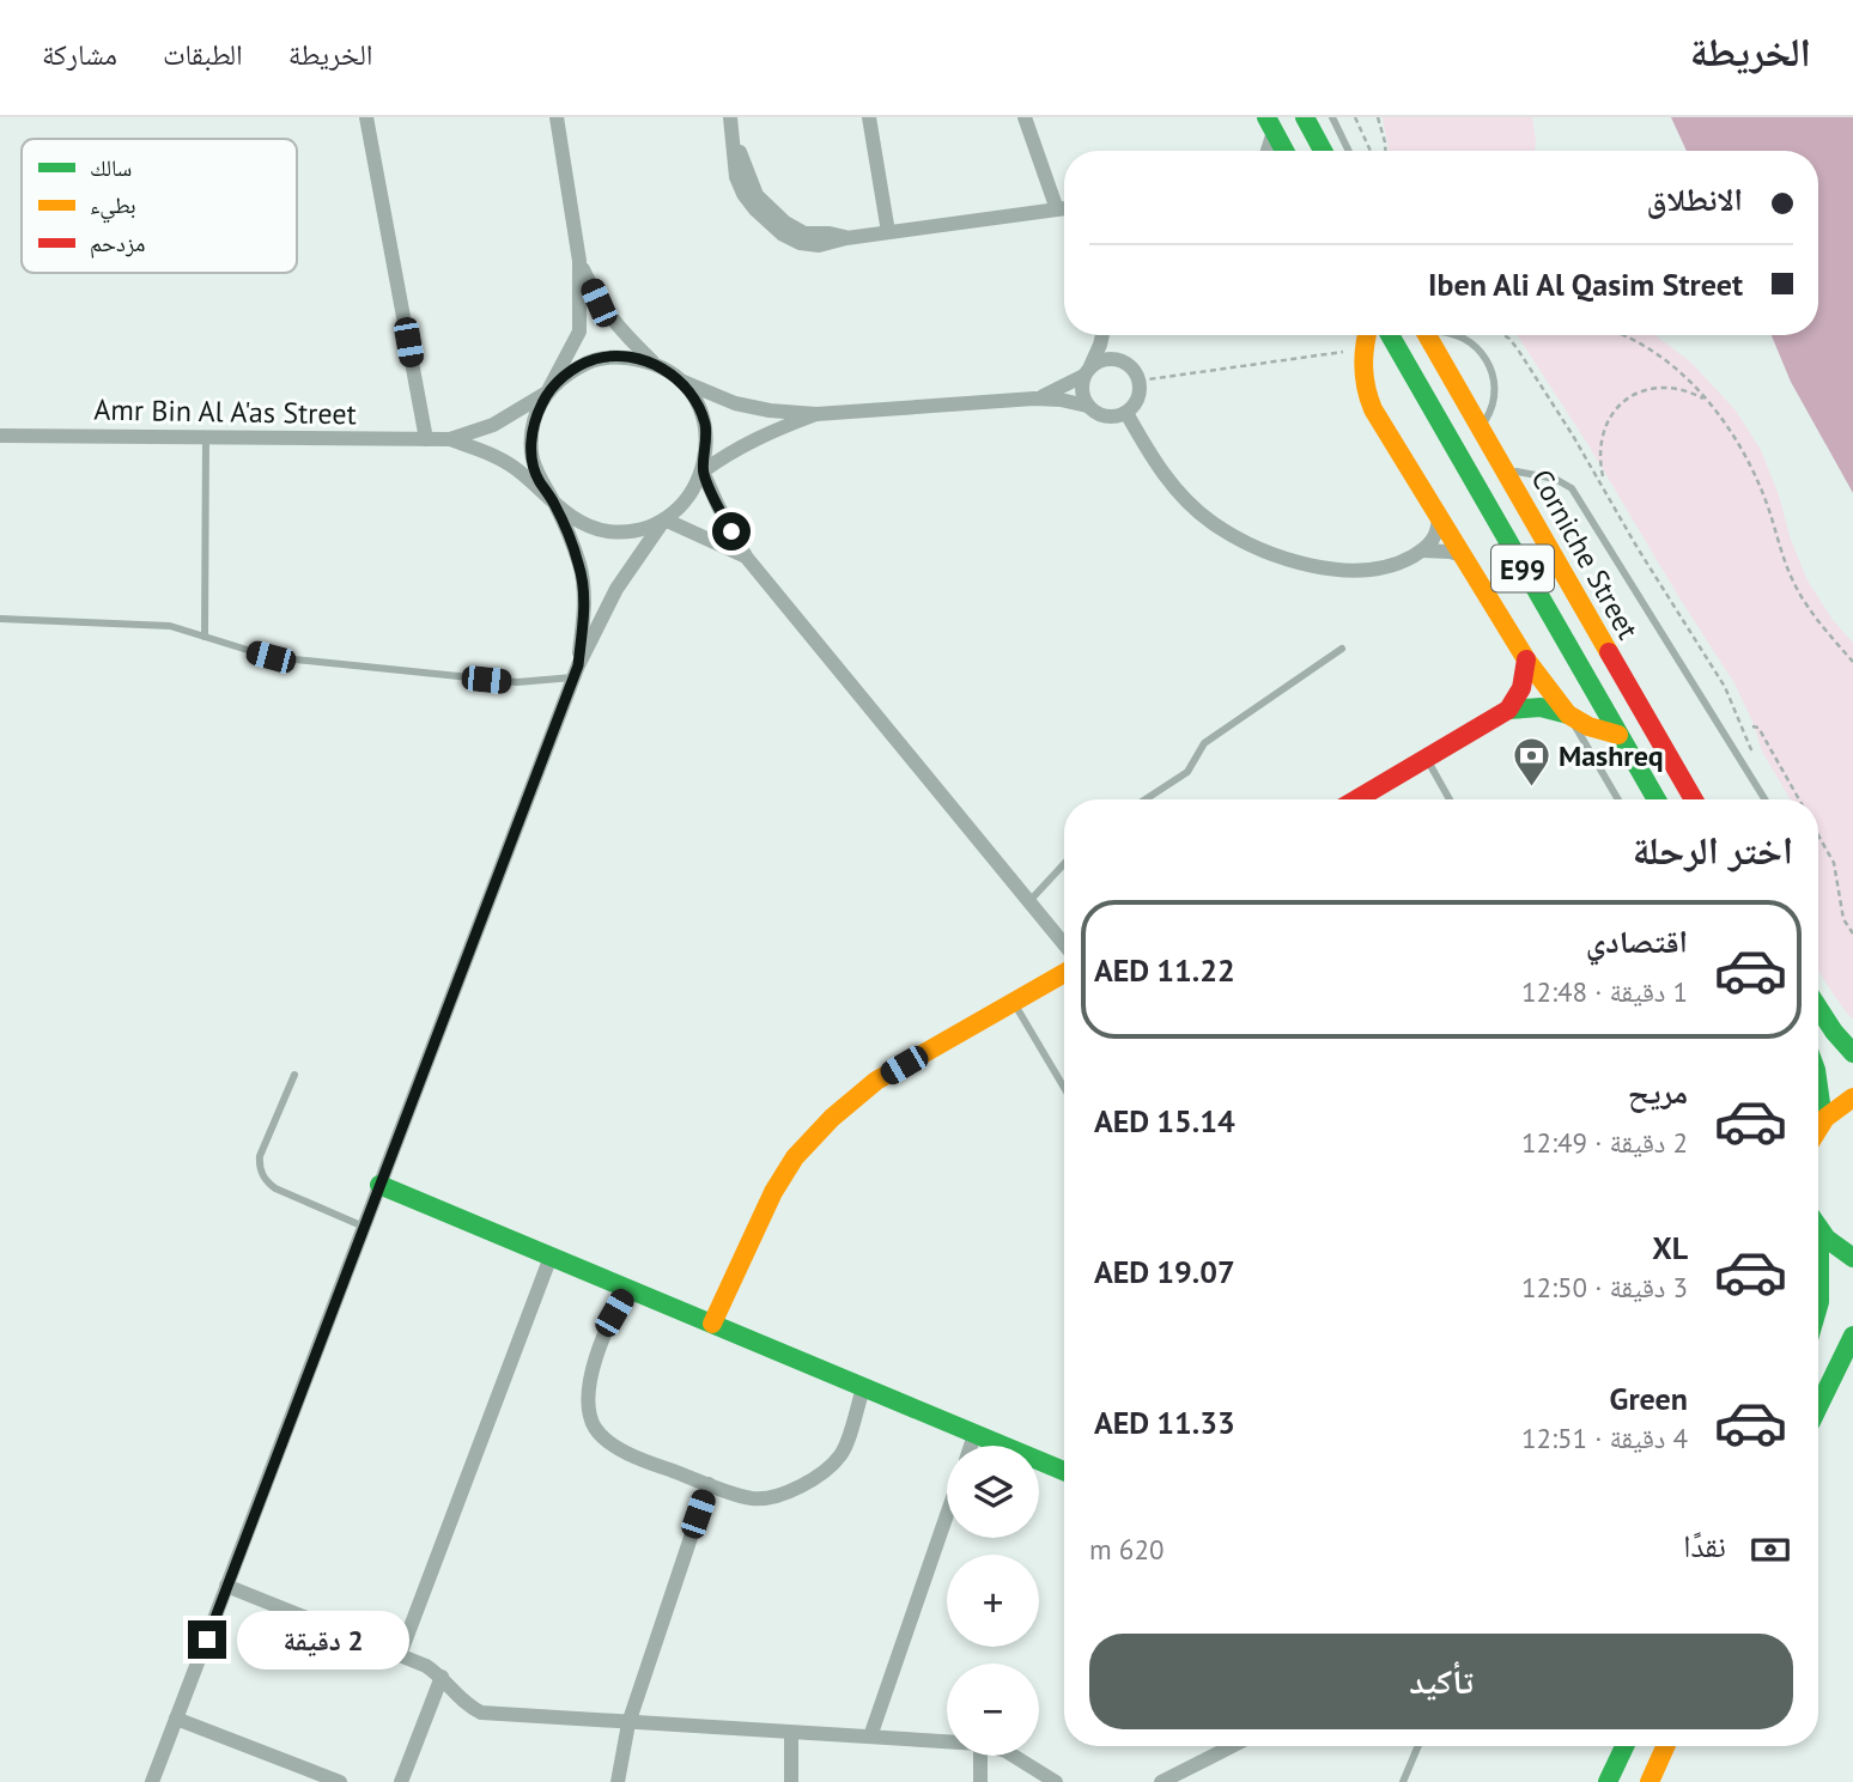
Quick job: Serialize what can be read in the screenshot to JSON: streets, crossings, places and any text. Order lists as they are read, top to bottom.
{
  "streets": {
    "main road": ["Corniche Street", "E99"],
    "street": ["Amr Bin Al A'as Street"]
  },
  "places": {
    "bank": ["Mashreq"]
  },
  "legend": ["سالك", "بطيء", "مزدحم"],
  "page": {
    "header": "الخريطة",
    "nav": ["الخريطة", "الطبقات", "مشاركة"],
    "banner": ["الانطلاق", "Iben Ali Al Qasim Street"],
    "heading": "اختر الرحلة",
    "list": [
      {
        "name": "اقتصادي",
        "note": "1 دقيقة · 12:48",
        "value": "AED 11.22"
      },
      {
        "name": "مريح",
        "note": "2 دقيقة · 12:49",
        "value": "AED 15.14"
      },
      {
        "name": "XL",
        "note": "3 دقيقة · 12:50",
        "value": "AED 19.07"
      },
      {
        "name": "Green",
        "note": "4 دقيقة · 12:51",
        "value": "AED 11.33"
      }
    ],
    "map_buttons": ["+", "−"],
    "pay": ["نقدًا", "620 m"],
    "bubble": "2 دقيقة",
    "buttons": "تأكيد"
  }
}
